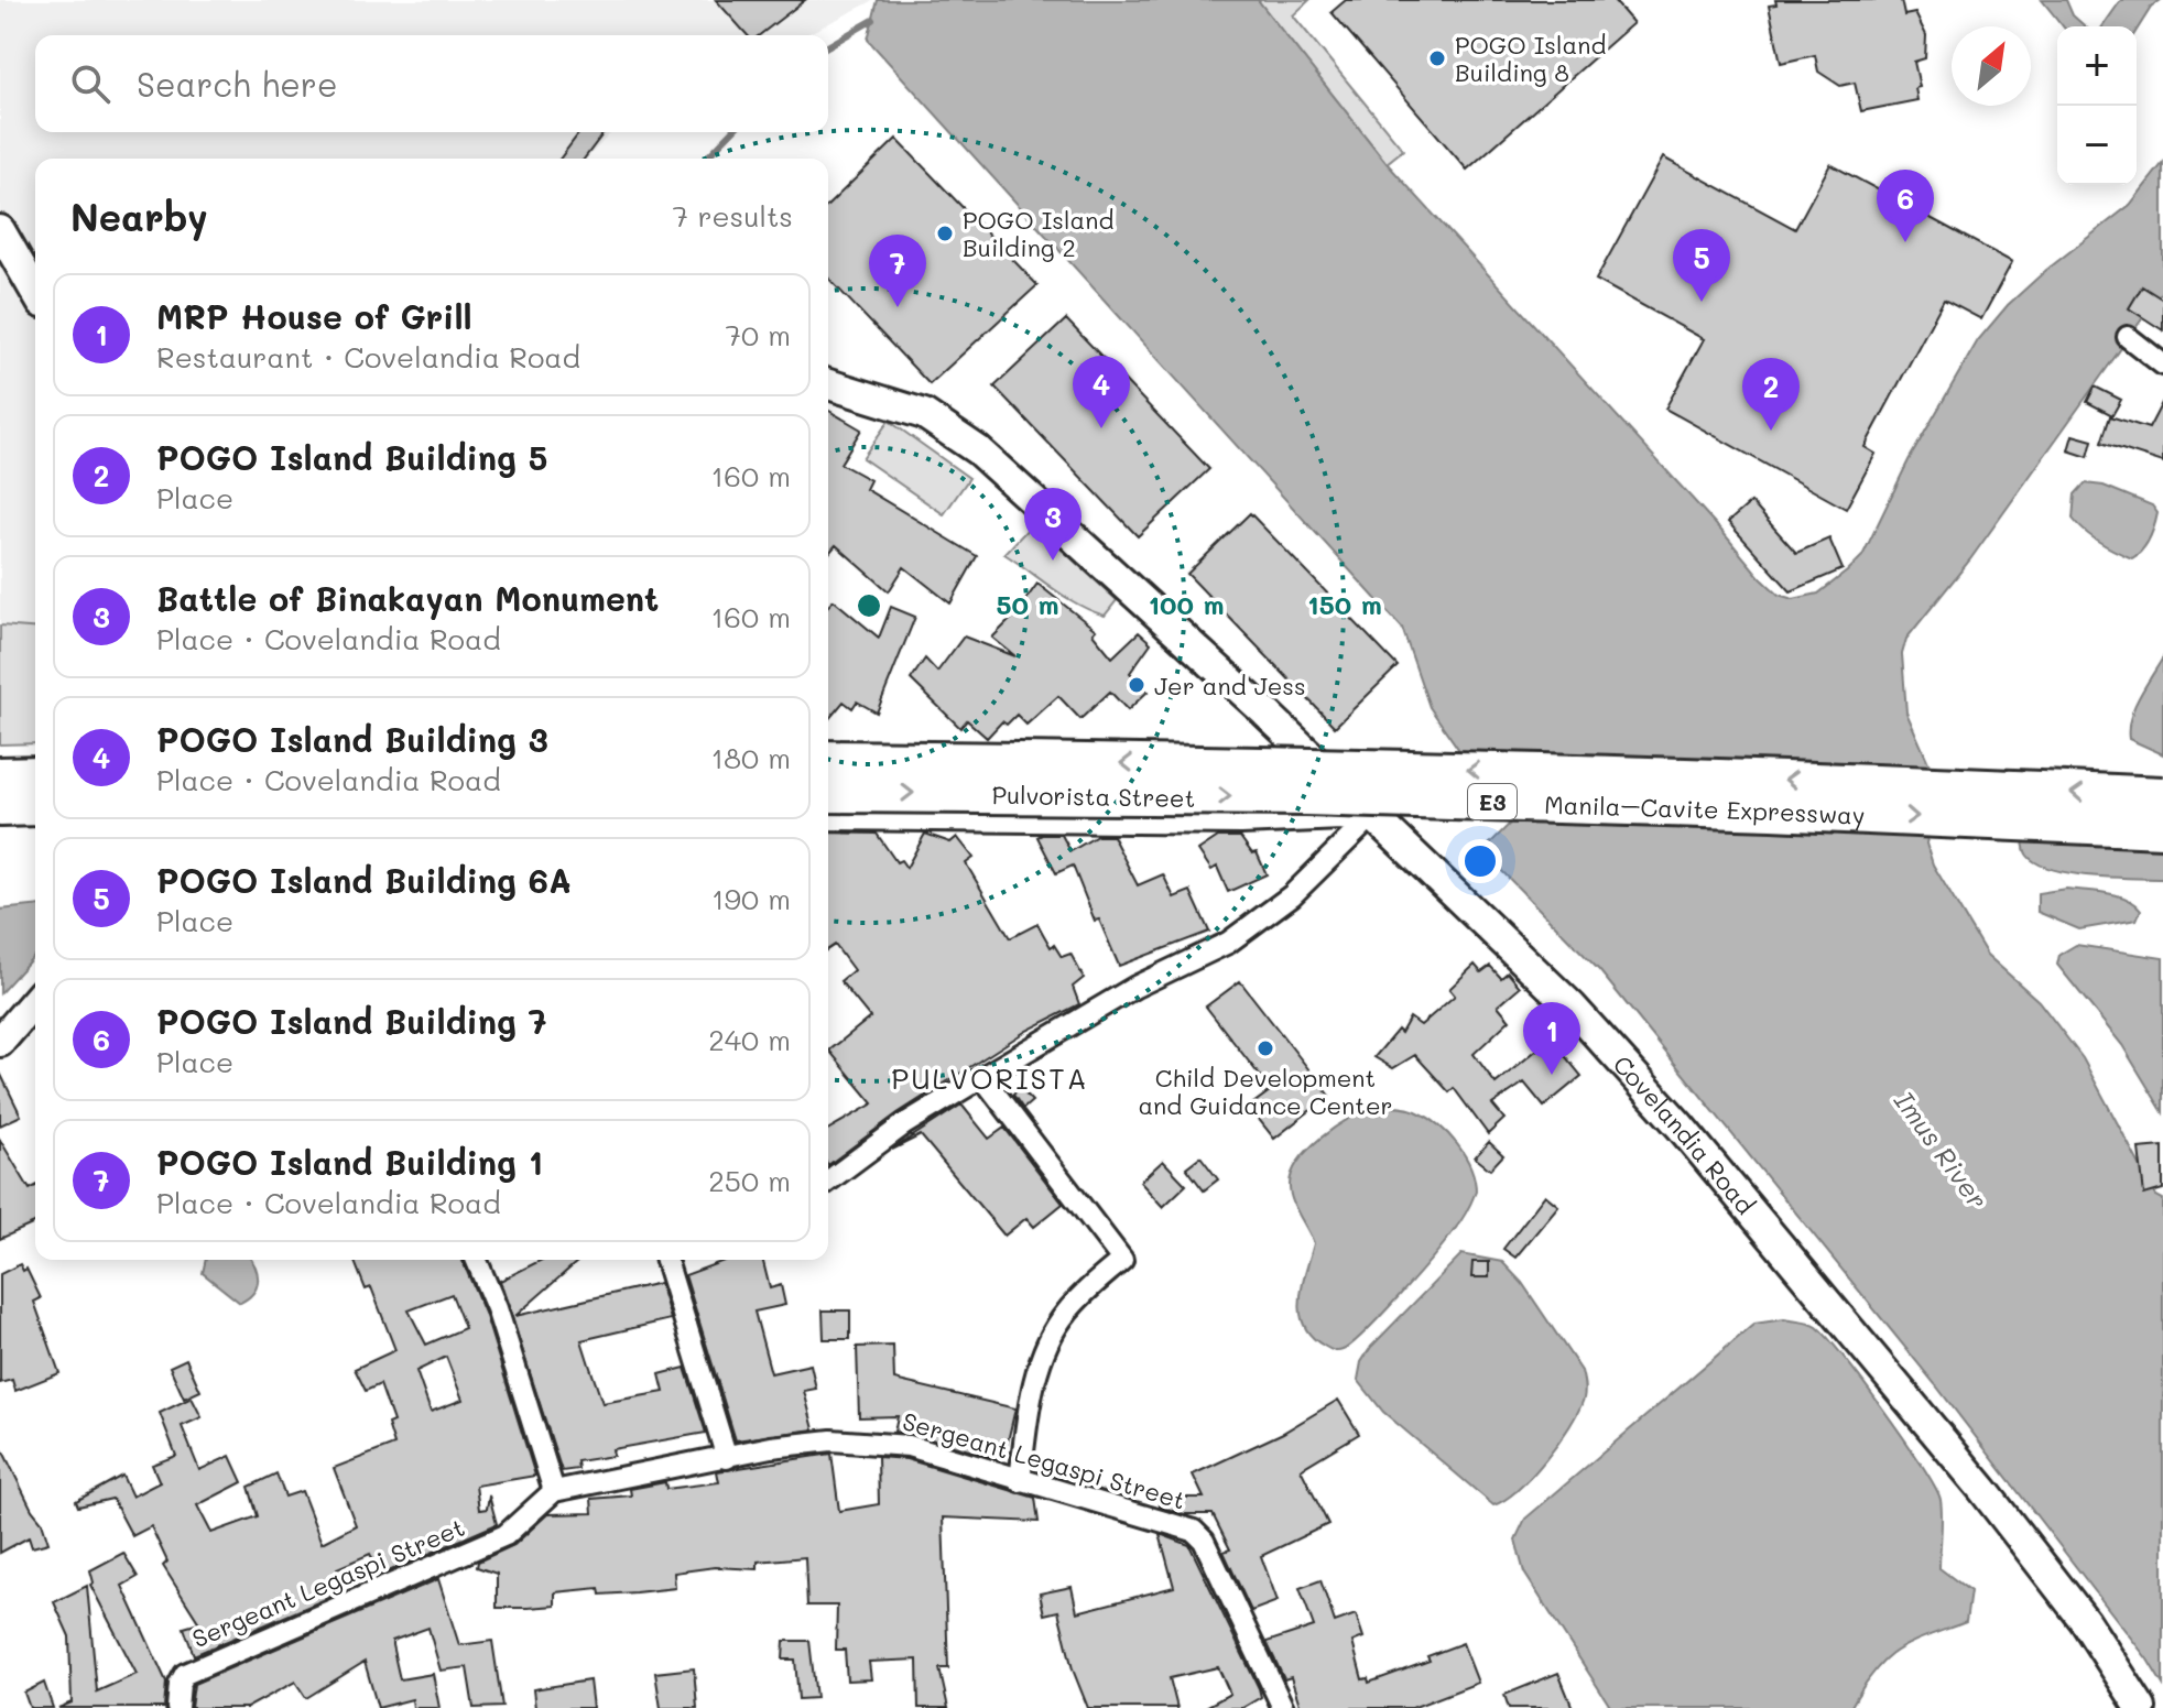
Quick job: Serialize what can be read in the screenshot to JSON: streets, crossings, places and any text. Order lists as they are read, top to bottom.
{
  "streets": {
    "highway": ["E3", "Manila–Cavite Expressway"],
    "main road": ["Covelandia Road"],
    "street": ["Pulvorista Street", "Sergeant Legaspi Street"]
  },
  "crossings": [
    ["Pulvorista Street", "Covelandia Road"]
  ],
  "districts": ["PULVORISTA"],
  "water": ["Imus River"],
  "places": [
    "POGO Island Building 8",
    "POGO Island Building 2",
    "Jer and Jess",
    "Child Development and Guidance Center"
  ],
  "north": "top right",
  "page": {
    "map_buttons": ["+", "−"],
    "search": "Search here",
    "heading": ["Nearby", "7 results"],
    "pins": [
      "6",
      "5",
      "7",
      "4",
      "2",
      "3",
      "1"
    ],
    "list": [
      {
        "mark": "1",
        "name": "MRP House of Grill",
        "note": "Restaurant · Covelandia Road",
        "value": "70 m"
      },
      {
        "mark": "2",
        "name": "POGO Island Building 5",
        "note": "Place",
        "value": "160 m"
      },
      {
        "mark": "3",
        "name": "Battle of Binakayan Monument",
        "note": "Place · Covelandia Road",
        "value": "160 m"
      },
      {
        "mark": "4",
        "name": "POGO Island Building 3",
        "note": "Place · Covelandia Road",
        "value": "180 m"
      },
      {
        "mark": "5",
        "name": "POGO Island Building 6A",
        "note": "Place",
        "value": "190 m"
      },
      {
        "mark": "6",
        "name": "POGO Island Building 7",
        "note": "Place",
        "value": "240 m"
      },
      {
        "mark": "7",
        "name": "POGO Island Building 1",
        "note": "Place · Covelandia Road",
        "value": "250 m"
      }
    ]
  },
  "rings": ["50 m", "100 m", "150 m"]
}
